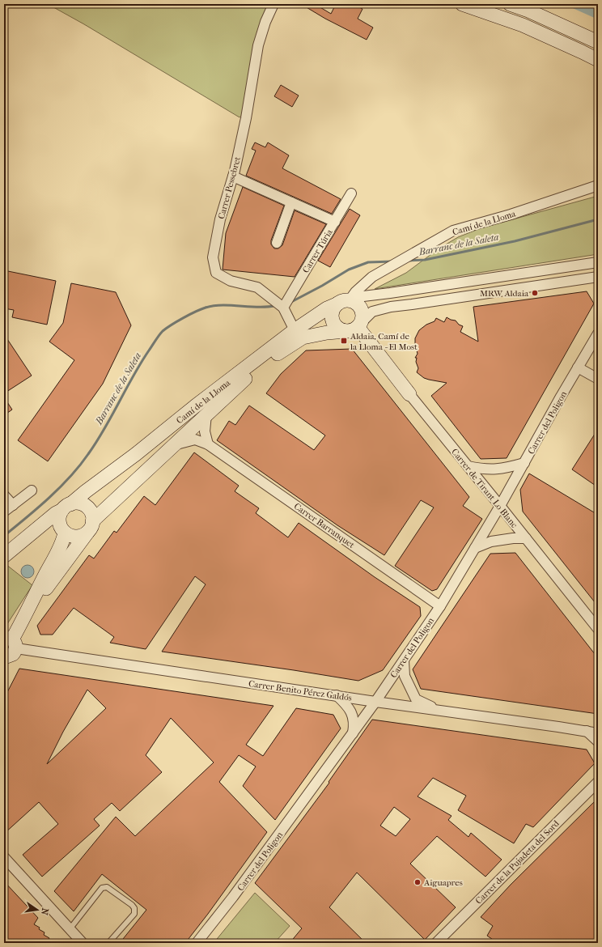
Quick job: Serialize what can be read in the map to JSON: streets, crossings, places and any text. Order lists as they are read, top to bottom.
{
  "streets": {
    "street": [
      "Carrer Pessebret",
      "Camí de la Lloma",
      "Carrer Túria",
      "Carrer del Poligon",
      "Carrer de Tirant Lo Blanc",
      "Carrer Barranquet",
      "Carrer Benito Pérez Galdós",
      "Carrer de la Pujadeta del Sord"
    ]
  },
  "crossings": [
    ["Carrer Pessebret", "Camí de la Lloma"],
    ["Carrer Pessebret", "Carrer Túria"],
    ["Camí de la Lloma", "Carrer de Tirant Lo Blanc"],
    ["Camí de la Lloma", "Carrer Barranquet"],
    ["Camí de la Lloma", "Carrer Benito Pérez Galdós"],
    ["Carrer del Poligon", "Carrer de Tirant Lo Blanc"],
    ["Carrer del Poligon", "Carrer Barranquet"],
    ["Carrer del Poligon", "Carrer Benito Pérez Galdós"]
  ],
  "water": ["Barranc de la Saleta"],
  "places": {
    "other": ["MRW Aldaia", "Aiguapres"],
    "transit": ["Aldaia, Camí de la Lloma - El Most"]
  },
  "north": "right"
}
